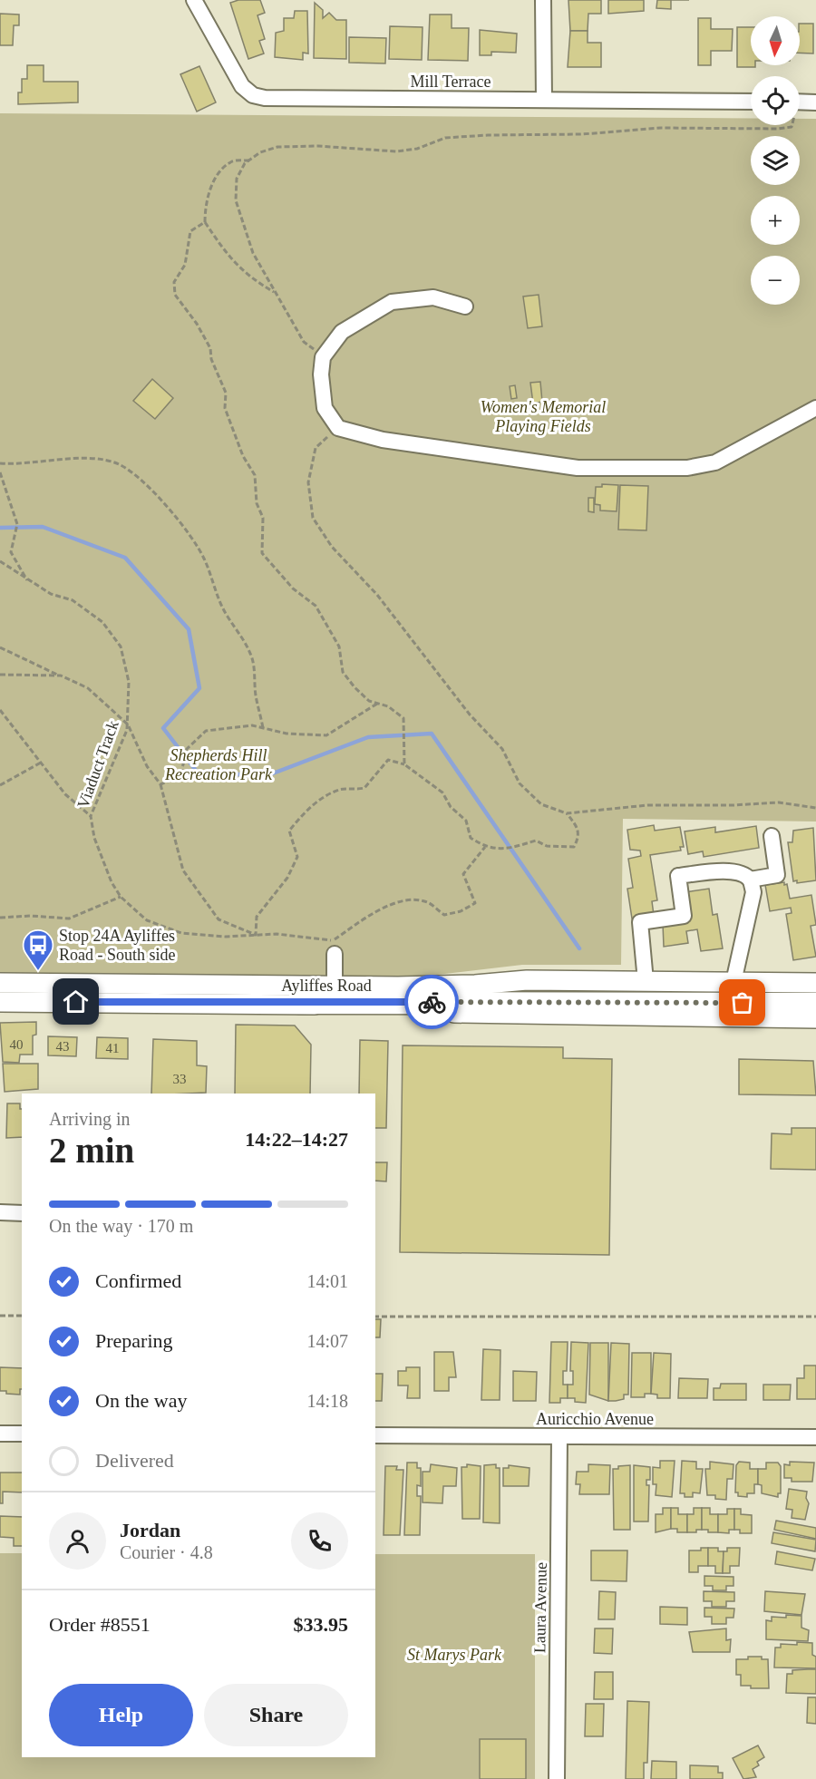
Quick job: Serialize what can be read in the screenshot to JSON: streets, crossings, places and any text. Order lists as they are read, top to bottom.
{
  "streets": {
    "main road": ["Ayliffes Road"],
    "street": ["Mill Terrace", "Auricchio Avenue", "Laura Avenue"],
    "path": ["Viaduct Track"]
  },
  "crossings": [
    ["Auricchio Avenue", "Laura Avenue"]
  ],
  "parks": ["Women's Memorial Playing Fields", "Shepherds Hill Recreation Park", "St Marys Park"],
  "places": {
    "bus stop": ["Stop 24A Ayliffes Road - South side"]
  },
  "house_numbers": [
    "40",
    "43",
    "41",
    "33"
  ],
  "north": "bottom",
  "page": {
    "map_buttons": ["+", "−"],
    "heading": ["2 min", "Arriving in", "14:22–14:27"],
    "panel": [
      "Jordan",
      "Courier · 4.8",
      "Order #8551",
      "$33.95"
    ],
    "bar": "On the way · 170 m",
    "list": [
      ["Confirmed", "14:01"],
      ["Preparing", "14:07"],
      ["On the way", "14:18"],
      "Delivered"
    ],
    "buttons": ["Help", "Share"]
  }
}
